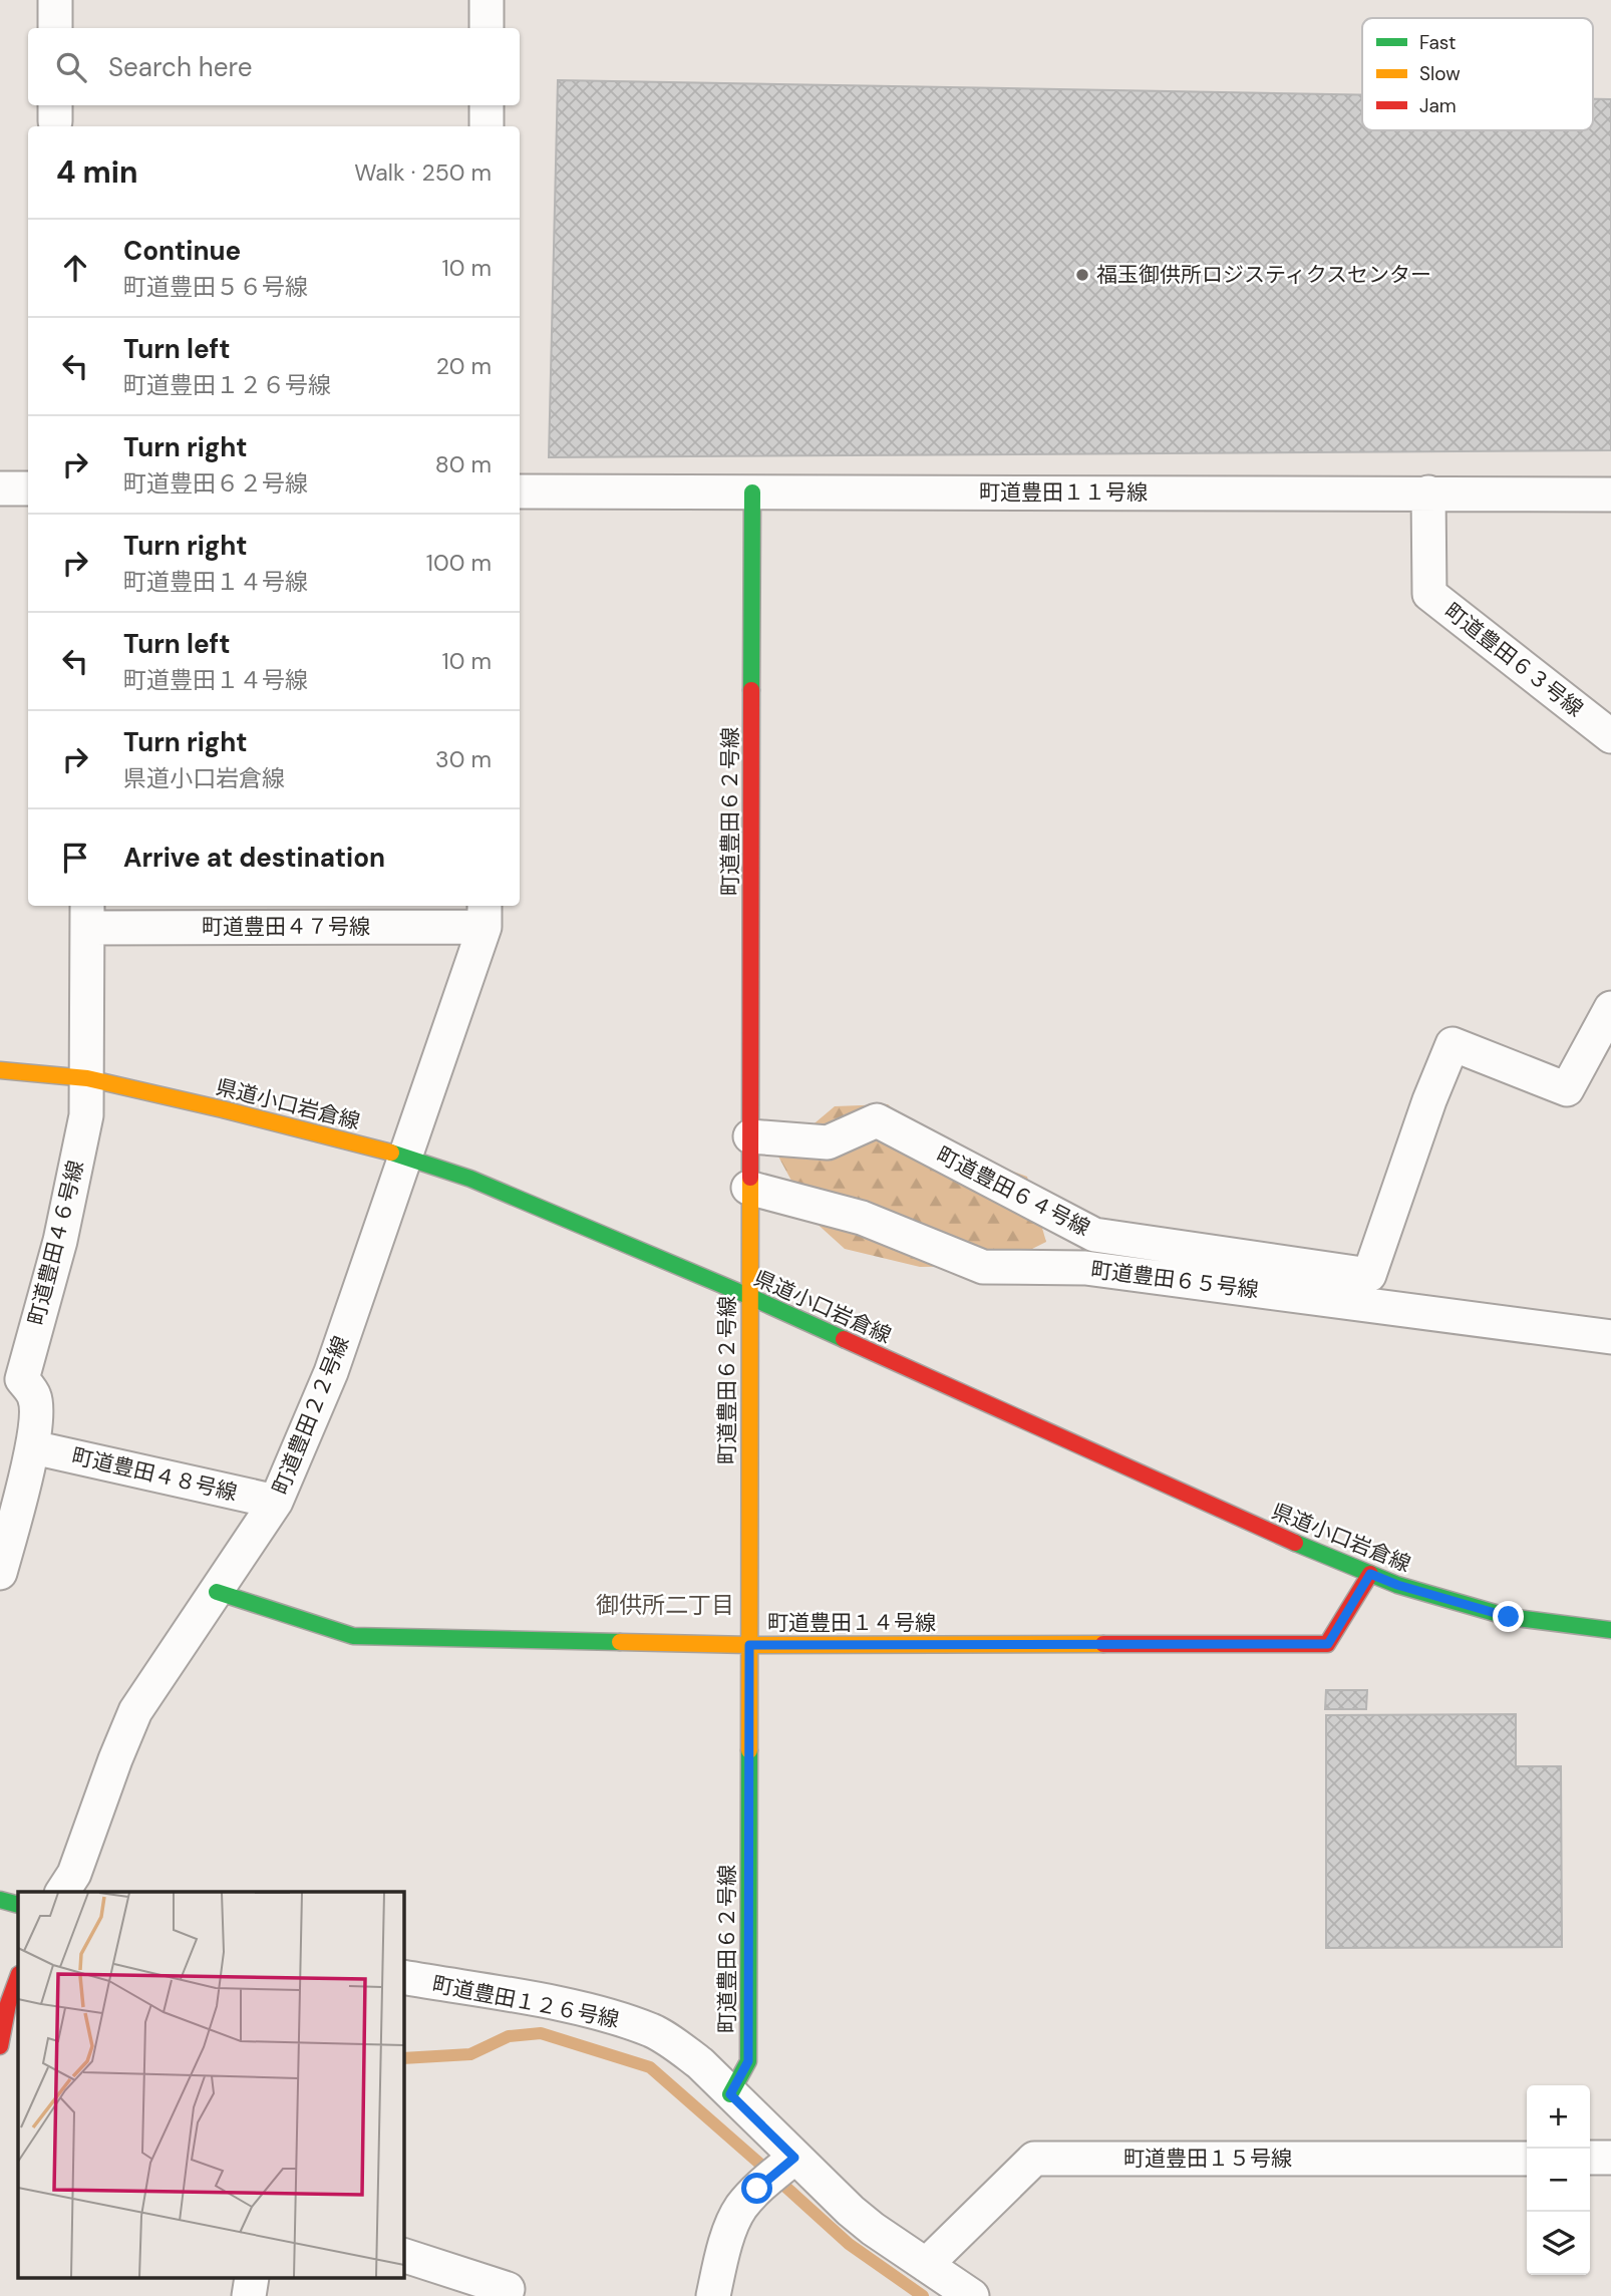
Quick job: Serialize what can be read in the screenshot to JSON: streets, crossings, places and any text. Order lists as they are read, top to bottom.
{
  "streets": {
    "street": [
      "町道豊田１１号線",
      "町道豊田６３号線",
      "町道豊田６２号線",
      "町道豊田４７号線",
      "県道小口岩倉線",
      "町道豊田６４号線",
      "町道豊田４６号線",
      "町道豊田６５号線",
      "町道豊田２２号線",
      "町道豊田４８号線",
      "町道豊田１４号線",
      "町道豊田１２６号線",
      "町道豊田１５号線"
    ]
  },
  "crossings": [
    ["町道豊田１１号線", "町道豊田６３号線"],
    ["町道豊田１１号線", "町道豊田６２号線"],
    ["町道豊田６２号線", "県道小口岩倉線"],
    ["町道豊田６２号線", "町道豊田６４号線"],
    ["町道豊田６２号線", "町道豊田６５号線"],
    ["町道豊田６２号線", "町道豊田１４号線"],
    ["町道豊田６２号線", "町道豊田１２６号線"],
    ["町道豊田４７号線", "町道豊田４６号線"],
    ["町道豊田４７号線", "町道豊田２２号線"],
    ["県道小口岩倉線", "町道豊田４６号線"],
    ["県道小口岩倉線", "町道豊田２２号線"],
    ["県道小口岩倉線", "町道豊田１４号線"],
    ["町道豊田６４号線", "町道豊田６５号線"],
    ["町道豊田４６号線", "町道豊田４８号線"],
    ["町道豊田２２号線", "町道豊田４８号線"],
    ["町道豊田２２号線", "町道豊田１４号線"],
    ["町道豊田１２６号線", "町道豊田１５号線"]
  ],
  "districts": ["御供所二丁目"],
  "places": ["福玉御供所ロジスティクスセンター"],
  "legend": ["Fast", "Slow", "Jam"],
  "page": {
    "search": "Search here",
    "heading": ["4 min", "Walk · 250 m"],
    "list": [
      ["Continue", "町道豊田５６号線", "10 m"],
      ["Turn left", "町道豊田１２６号線", "20 m"],
      ["Turn right", "町道豊田６２号線", "80 m"],
      ["Turn right", "町道豊田１４号線", "100 m"],
      ["Turn left", "町道豊田１４号線", "10 m"],
      ["Turn right", "県道小口岩倉線", "30 m"],
      "Arrive at destination"
    ],
    "map_buttons": ["+", "−"]
  }
}
